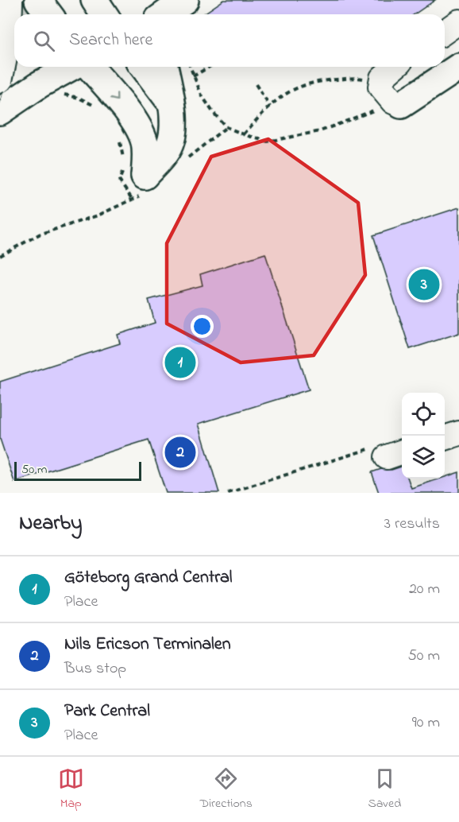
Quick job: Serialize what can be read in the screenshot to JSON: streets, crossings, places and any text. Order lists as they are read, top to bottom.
{
  "scale_bar": "50 m",
  "page": {
    "search": "Search here",
    "pins": ["3", "1", "2"],
    "scale": "50 m",
    "heading": ["Nearby", "3 results"],
    "list": [
      {
        "mark": "1",
        "name": "Göteborg Grand Central",
        "note": "Place",
        "value": "20 m"
      },
      {
        "mark": "2",
        "name": "Nils Ericson Terminalen",
        "note": "Bus stop",
        "value": "50 m"
      },
      {
        "mark": "3",
        "name": "Park Central",
        "note": "Place",
        "value": "90 m"
      }
    ],
    "nav": ["Map", "Directions", "Saved"]
  }
}
